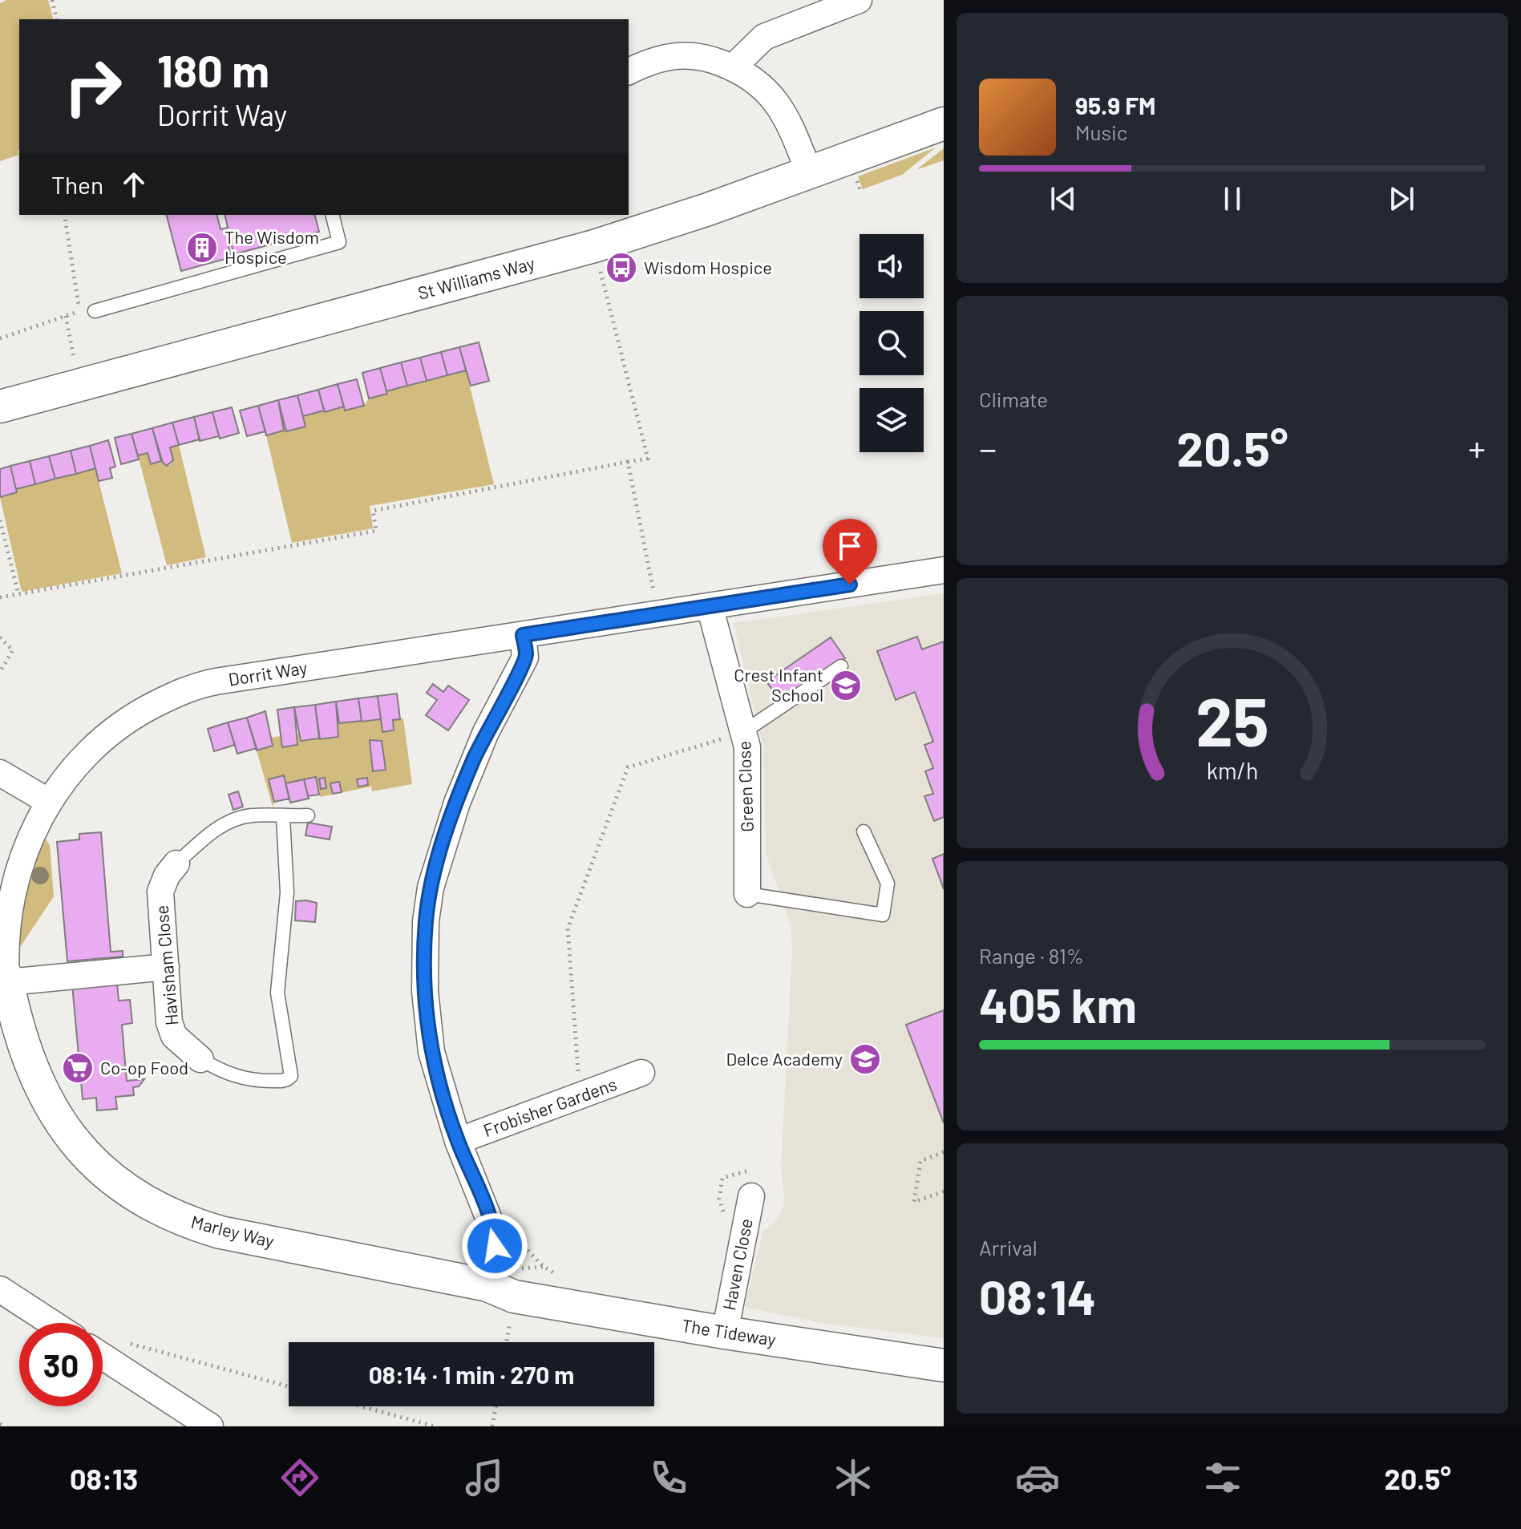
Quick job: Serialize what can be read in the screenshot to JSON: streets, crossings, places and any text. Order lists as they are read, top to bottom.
{
  "streets": {
    "street": [
      "St Williams Way",
      "Dorrit Way",
      "Green Close",
      "Havisham Close",
      "Frobisher Gardens",
      "Marley Way",
      "Haven Close",
      "The Tideway"
    ]
  },
  "crossings": [
    ["Dorrit Way", "Green Close"],
    ["Dorrit Way", "Marley Way"],
    ["Marley Way", "The Tideway"],
    ["Haven Close", "The Tideway"]
  ],
  "places": {
    "building": ["The Wisdom Hospice"],
    "bus stop": ["Wisdom Hospice"],
    "school or university": ["Crest Infant School", "Delce Academy"],
    "supermarket": ["Co-op Food"]
  },
  "page": {
    "turn": ["180 m", "Dorrit Way"],
    "song": ["95.9 FM", "Music"],
    "then": "Then",
    "tile": [
      "Climate",
      ["Range · 81%", "405 km"],
      ["Arrival", "08:14"]
    ],
    "heat": ["−", "20.5°", "+"],
    "limit": "30",
    "trip": "08:14 · 1 min · 270 m",
    "tabs": ["08:13", "20.5°"],
    "gauge": ["25", "km/h"]
  }
}
